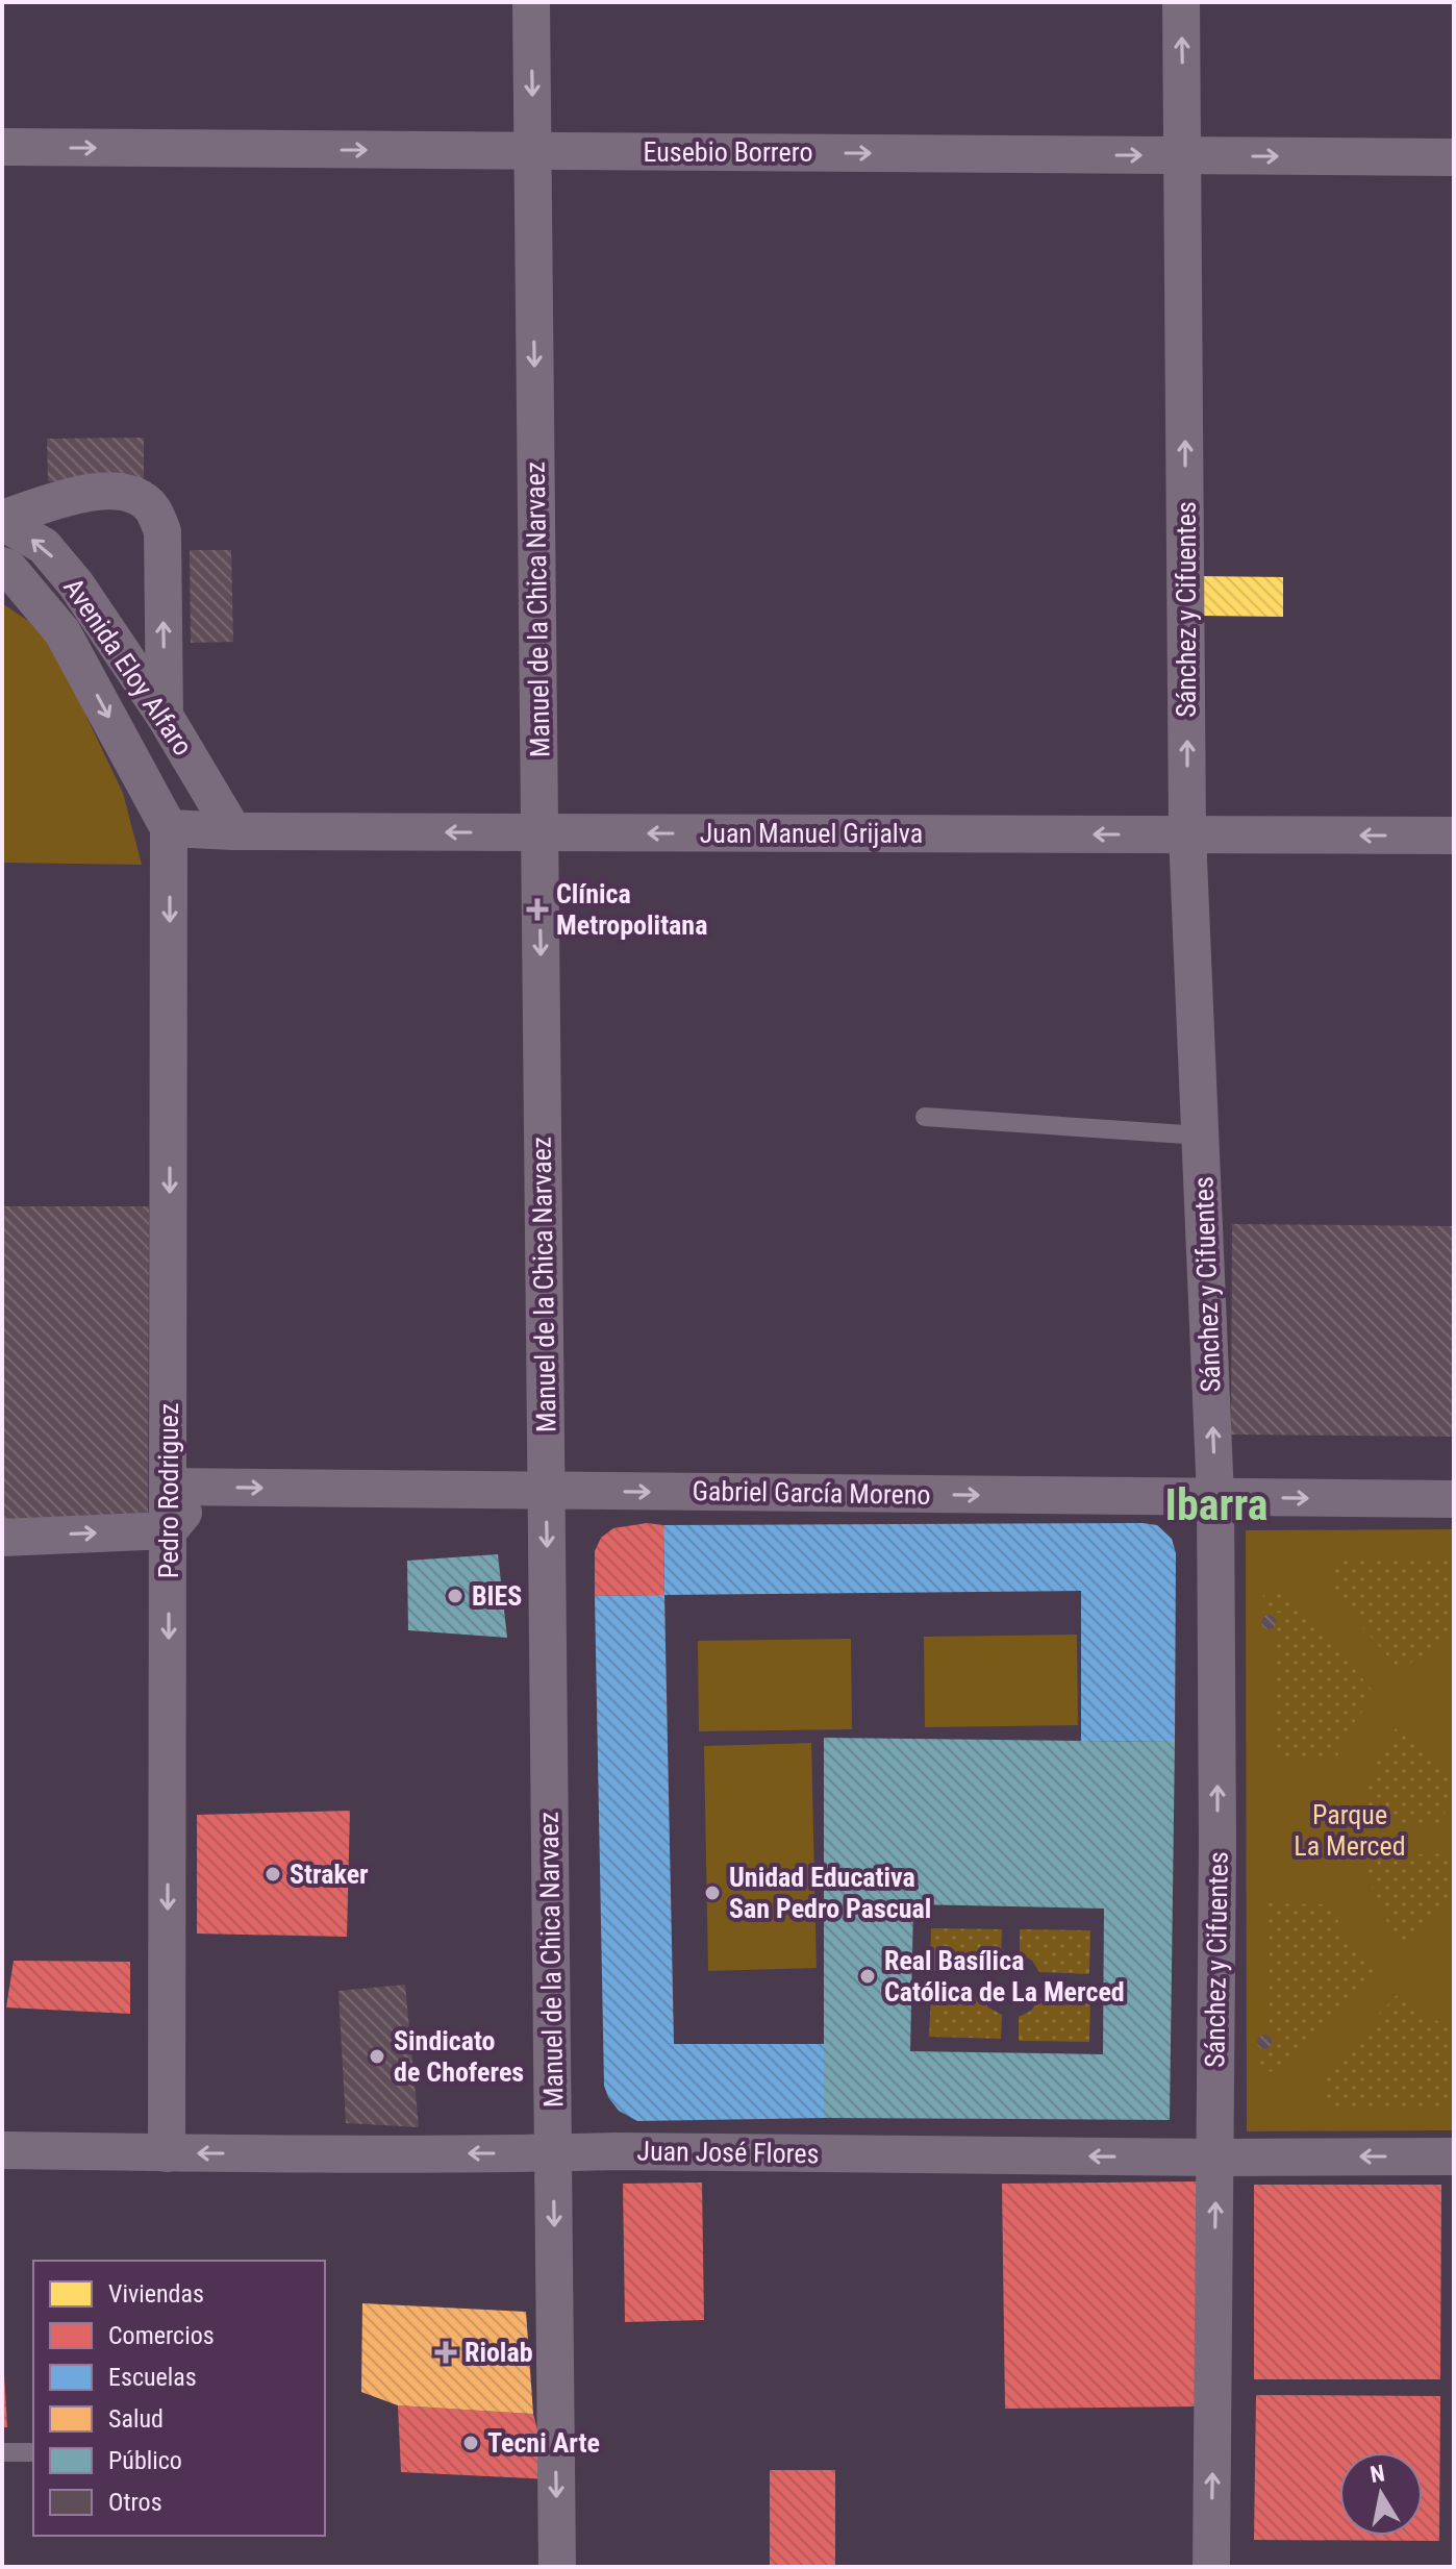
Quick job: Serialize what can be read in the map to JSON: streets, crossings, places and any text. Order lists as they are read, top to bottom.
{
  "streets": {
    "street": [
      "Eusebio Borrero",
      "Manuel de la Chica Narvaez",
      "Sánchez y Cifuentes",
      "Avenida Eloy Alfaro",
      "Juan Manuel Grijalva",
      "Pedro Rodriguez",
      "Gabriel García Moreno",
      "Juan José Flores"
    ]
  },
  "crossings": [
    ["Eusebio Borrero", "Manuel de la Chica Narvaez"],
    ["Eusebio Borrero", "Sánchez y Cifuentes"],
    ["Manuel de la Chica Narvaez", "Juan Manuel Grijalva"],
    ["Manuel de la Chica Narvaez", "Gabriel García Moreno"],
    ["Manuel de la Chica Narvaez", "Juan José Flores"],
    ["Sánchez y Cifuentes", "Juan Manuel Grijalva"],
    ["Sánchez y Cifuentes", "Gabriel García Moreno"],
    ["Sánchez y Cifuentes", "Juan José Flores"],
    ["Avenida Eloy Alfaro", "Juan Manuel Grijalva"],
    ["Avenida Eloy Alfaro", "Pedro Rodriguez"],
    ["Juan Manuel Grijalva", "Pedro Rodriguez"],
    ["Pedro Rodriguez", "Gabriel García Moreno"],
    ["Pedro Rodriguez", "Juan José Flores"]
  ],
  "one_way": [
    "Eusebio Borrero",
    "Manuel de la Chica Narvaez",
    "Sánchez y Cifuentes",
    "Juan Manuel Grijalva",
    "Pedro Rodriguez",
    "Gabriel García Moreno",
    "Juan José Flores"
  ],
  "districts": ["Ibarra"],
  "parks": ["Parque La Merced"],
  "places": {
    "health": ["Clínica Metropolitana", "Riolab"],
    "other": [
      "BIES",
      "Straker",
      "Unidad Educativa San Pedro Pascual",
      "Real Basílica Católica de La Merced",
      "Sindicato de Choferes",
      "Tecni Arte"
    ]
  },
  "legend": [
    "Viviendas",
    "Comercios",
    "Escuelas",
    "Salud",
    "Público",
    "Otros"
  ],
  "north": "top"
}
